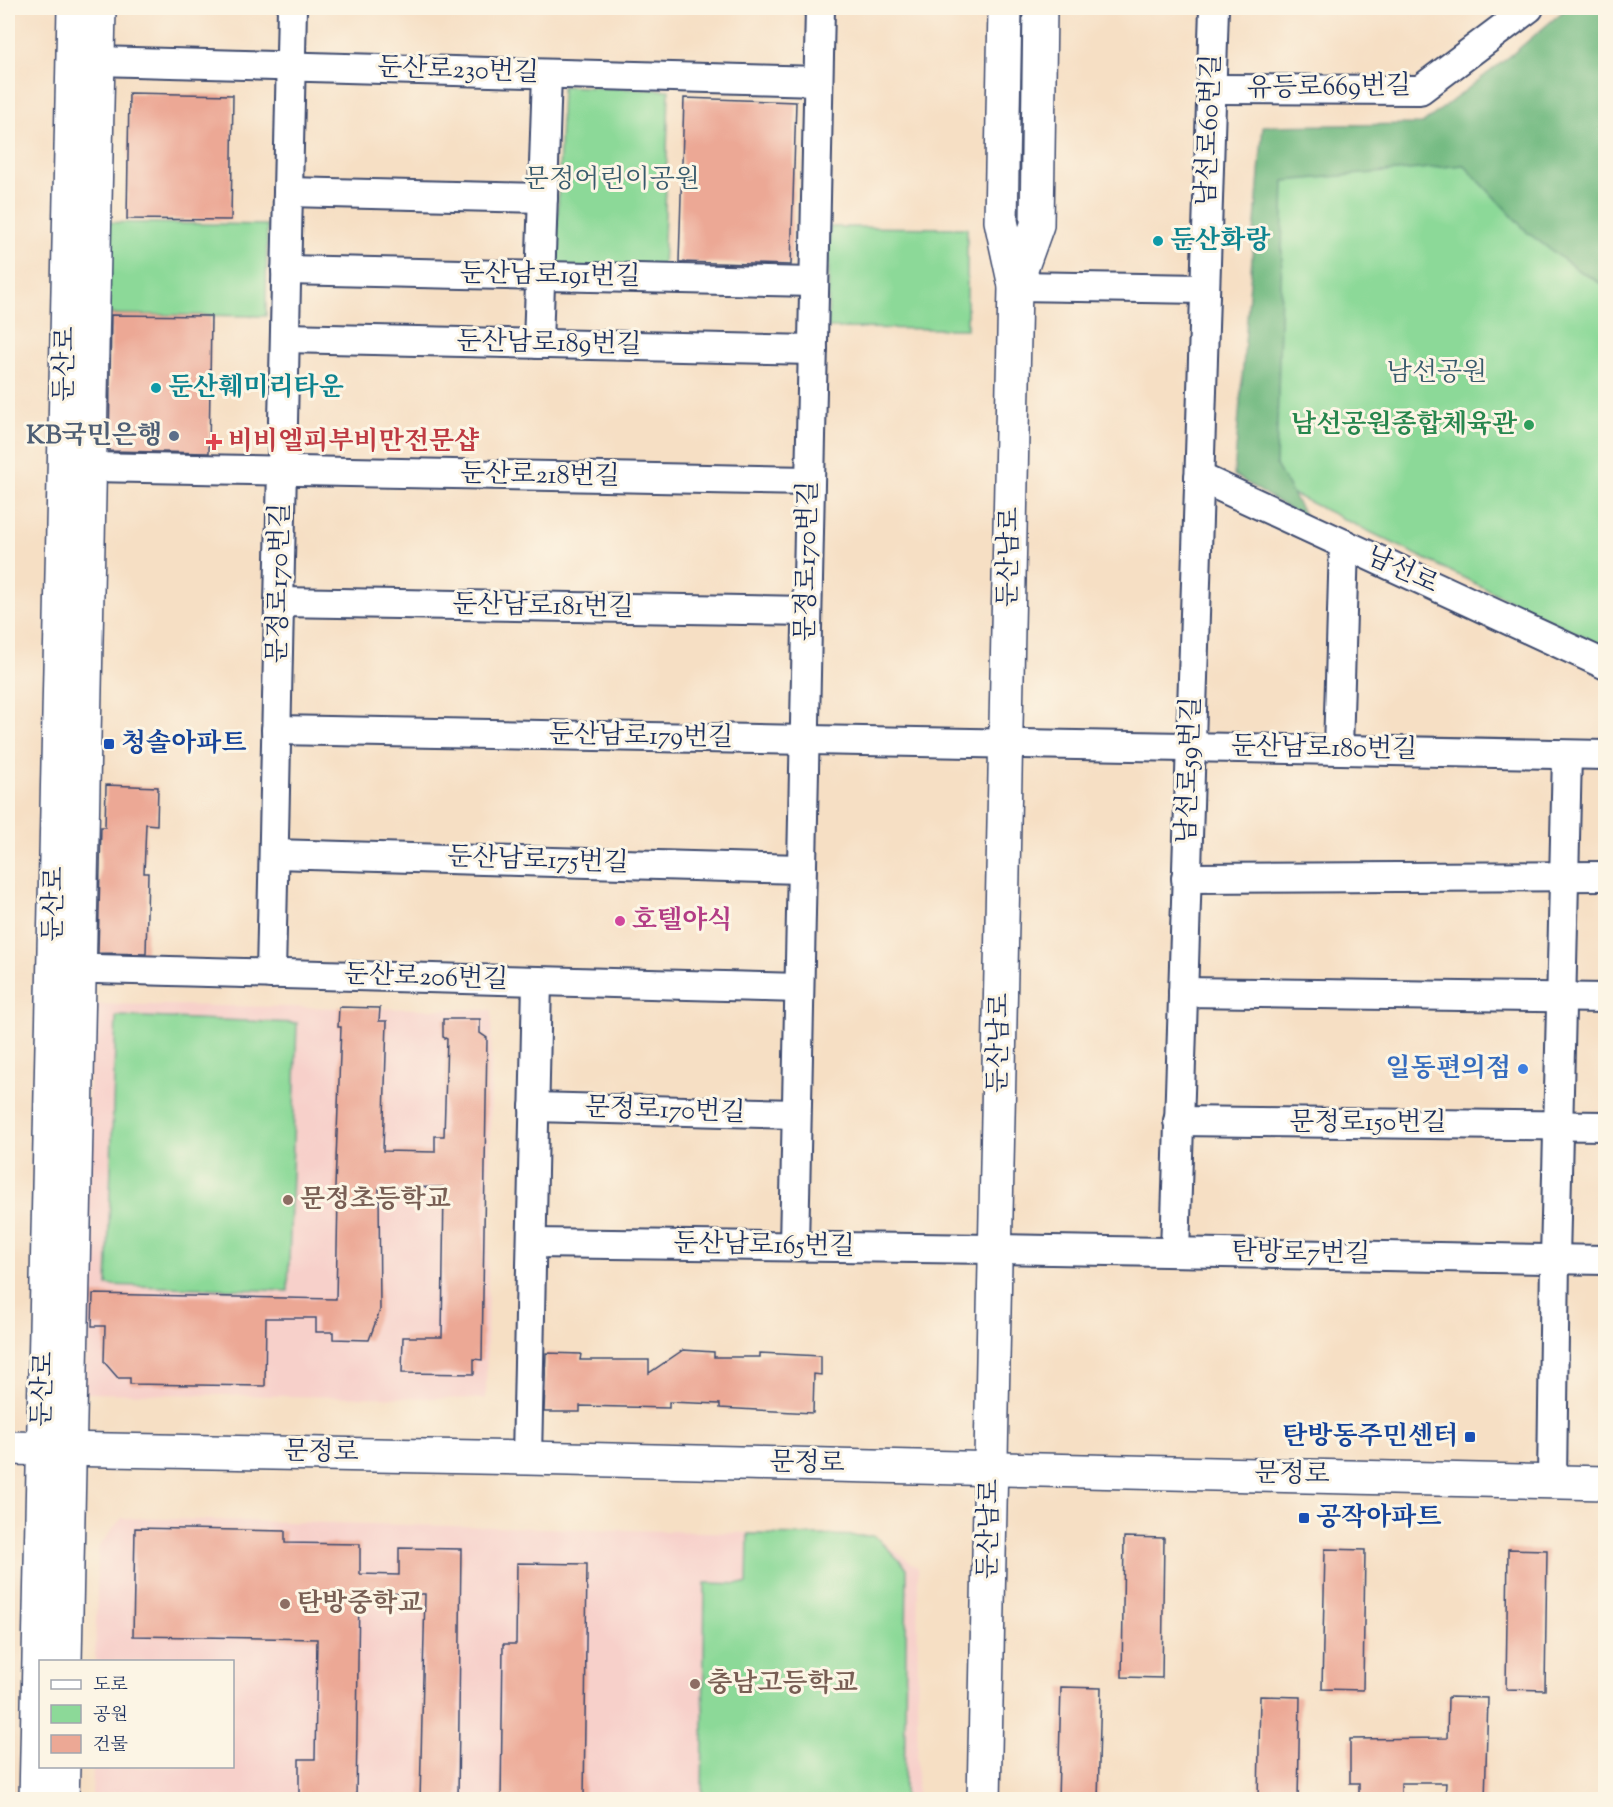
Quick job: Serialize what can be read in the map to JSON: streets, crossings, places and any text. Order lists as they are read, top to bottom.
{
  "streets": {
    "main road": ["둔산로", "둔산남로", "문정로"],
    "street": [
      "둔산로230번길",
      "유등로669번길",
      "남선로60번길",
      "둔산남로191번길",
      "둔산남로189번길",
      "둔산로218번길",
      "문정로170번길",
      "남선로",
      "둔산남로181번길",
      "둔산남로179번길",
      "둔산남로180번길",
      "남선로59번길",
      "둔산남로175번길",
      "둔산로206번길",
      "문정로150번길",
      "둔산남로165번길",
      "탄방로7번길"
    ]
  },
  "crossings": [
    ["둔산로230번길", "둔산로"],
    ["둔산로230번길", "문정로170번길"],
    ["유등로669번길", "남선로60번길"],
    ["남선로60번길", "남선로59번길"],
    ["둔산남로191번길", "문정로170번길"],
    ["둔산남로189번길", "문정로170번길"],
    ["둔산로", "둔산로218번길"],
    ["둔산로", "둔산로206번길"],
    ["둔산로", "문정로"],
    ["둔산로218번길", "문정로170번길"],
    ["둔산남로", "둔산남로179번길"],
    ["둔산남로", "둔산남로180번길"],
    ["둔산남로", "둔산남로165번길"],
    ["둔산남로", "탄방로7번길"],
    ["둔산남로", "문정로"],
    ["문정로170번길", "둔산남로181번길"],
    ["문정로170번길", "둔산남로179번길"],
    ["문정로170번길", "둔산남로175번길"],
    ["문정로170번길", "둔산로206번길"],
    ["문정로170번길", "둔산남로165번길"],
    ["남선로", "남선로59번길"],
    ["둔산남로179번길", "둔산남로180번길"],
    ["둔산남로180번길", "남선로59번길"],
    ["남선로59번길", "문정로150번길"],
    ["남선로59번길", "탄방로7번길"],
    ["둔산남로165번길", "탄방로7번길"]
  ],
  "parks": ["문정어린이공원", "남선공원"],
  "places": {
    "other": [
      "둔산화랑",
      "둔산훼미리타운",
      "남선공원종합체육관",
      "KB국민은행",
      "호텔야식",
      "일동편의점",
      "문정초등학교",
      "탄방중학교",
      "충남고등학교"
    ],
    "health": ["비비엘피부비만전문샵"],
    "transit": ["청솔아파트", "탄방동주민센터", "공작아파트"]
  },
  "legend": ["도로", "공원", "건물"]
}
